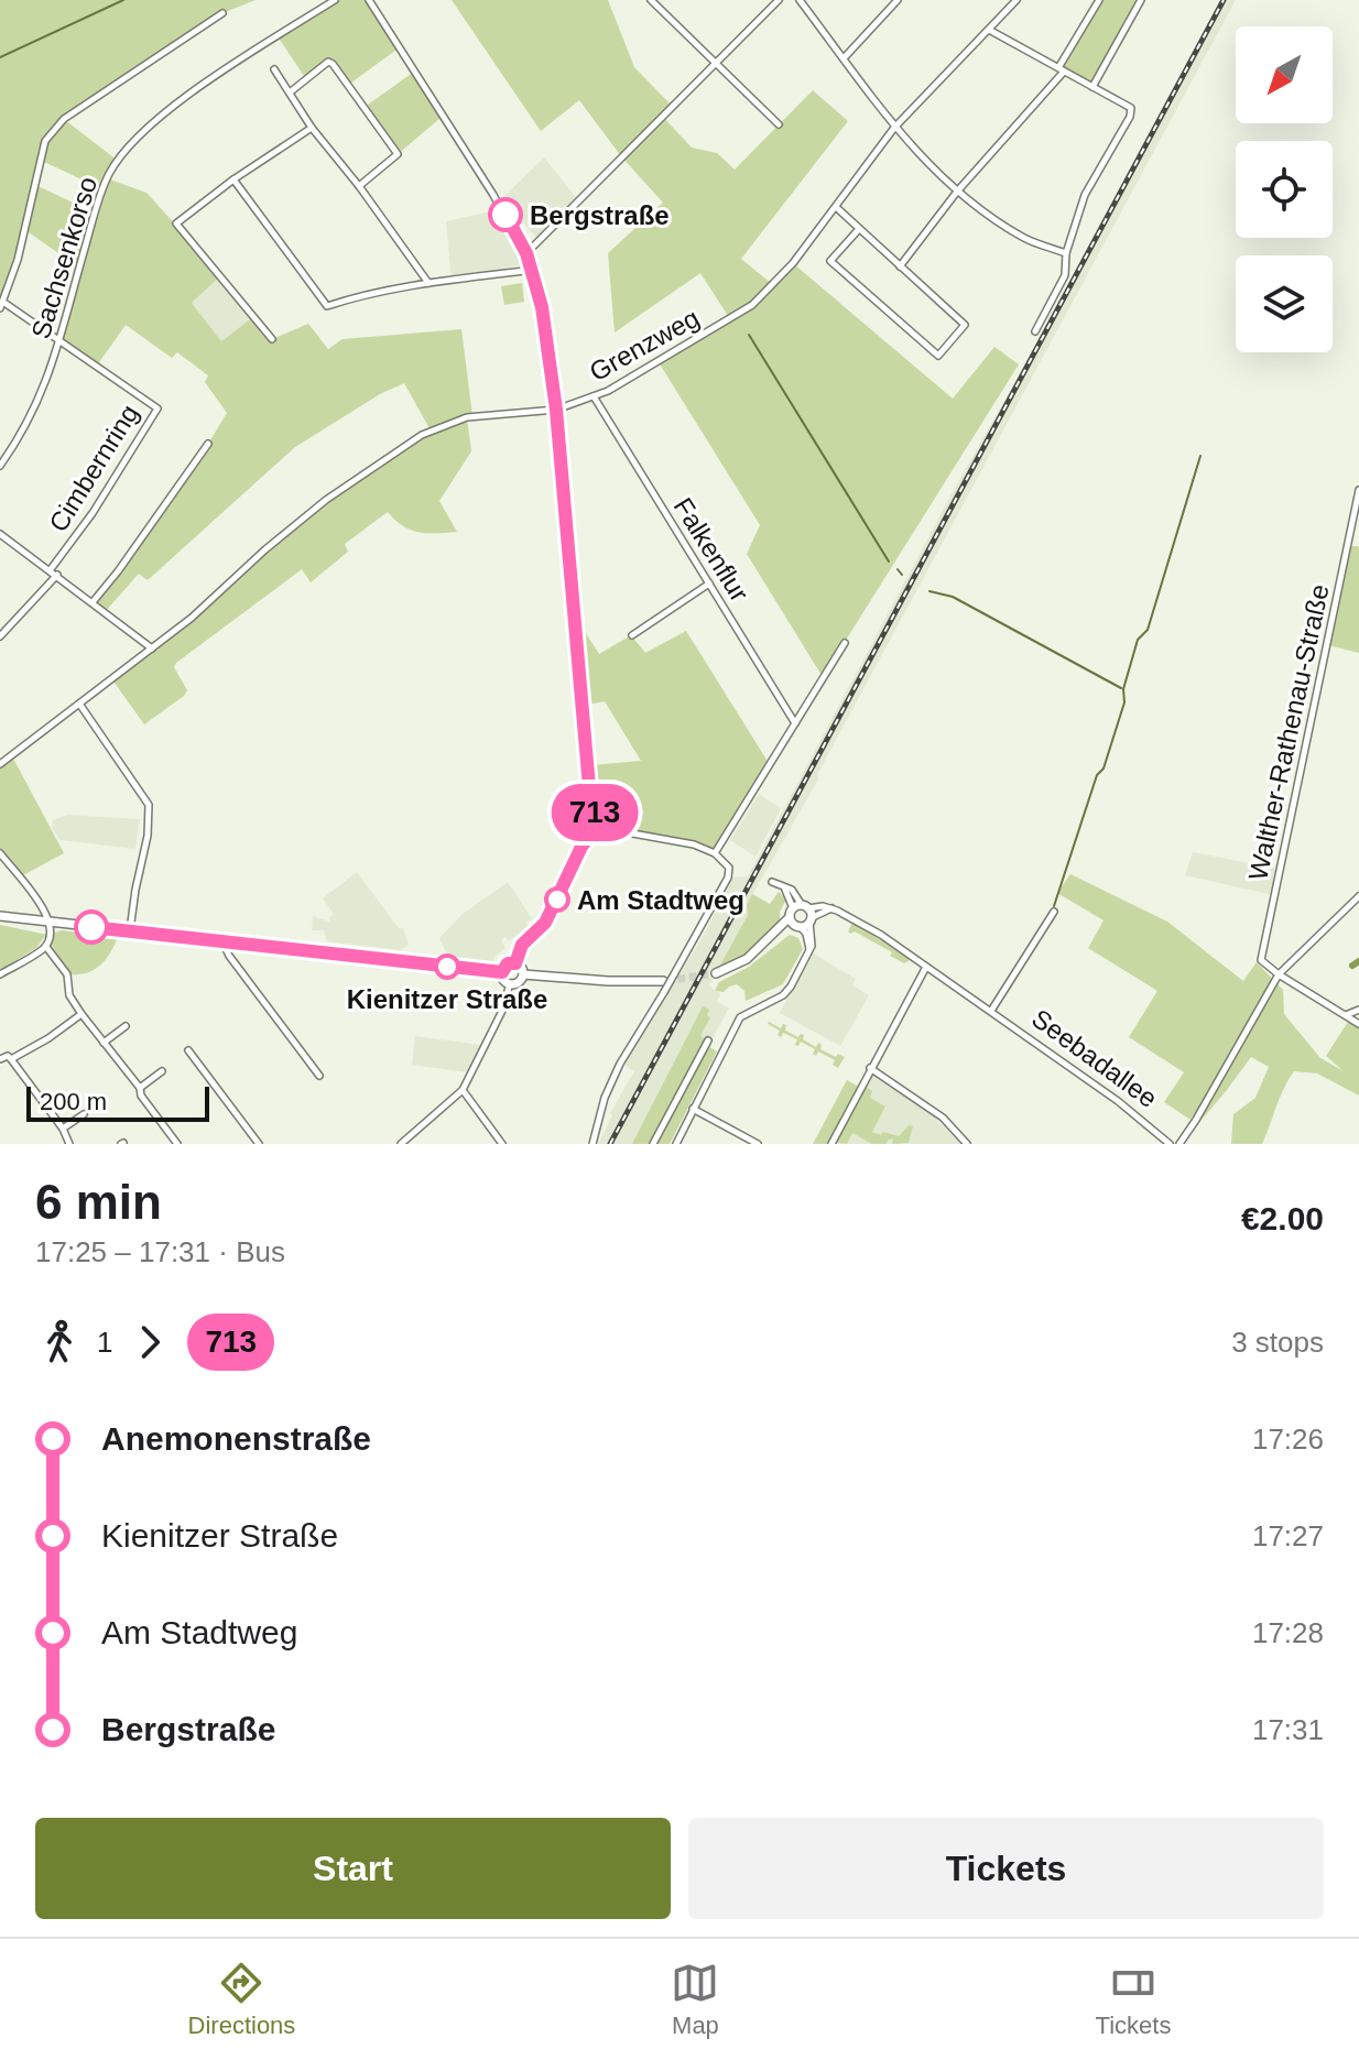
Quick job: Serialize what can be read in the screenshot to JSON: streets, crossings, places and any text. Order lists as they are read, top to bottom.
{
  "streets": {
    "street": [
      "Sachsenkorso",
      "Grenzweg",
      "Cimbernring",
      "Falkenflur",
      "Walther-Rathenau-Straße",
      "Seebadallee"
    ]
  },
  "crossings": [
    ["Sachsenkorso", "Cimbernring"],
    ["Grenzweg", "Falkenflur"]
  ],
  "places": ["Bergstraße", "Am Stadtweg", "Kienitzer Straße"],
  "lines": ["bus line 713"],
  "scale_bar": "200 m",
  "north": "bottom left",
  "page": {
    "on_map": "713",
    "scale": "200 m",
    "heading": ["6 min", "17:25 – 17:31 · Bus", "€2.00"],
    "legs": ["1", "713", "3 stops"],
    "list": [
      {
        "name": "Anemonenstraße",
        "value": "17:26"
      },
      {
        "name": "Kienitzer Straße",
        "value": "17:27"
      },
      {
        "name": "Am Stadtweg",
        "value": "17:28"
      },
      {
        "name": "Bergstraße",
        "value": "17:31"
      }
    ],
    "buttons": ["Start", "Tickets"],
    "tabs": ["Directions", "Map", "Tickets"]
  }
}
